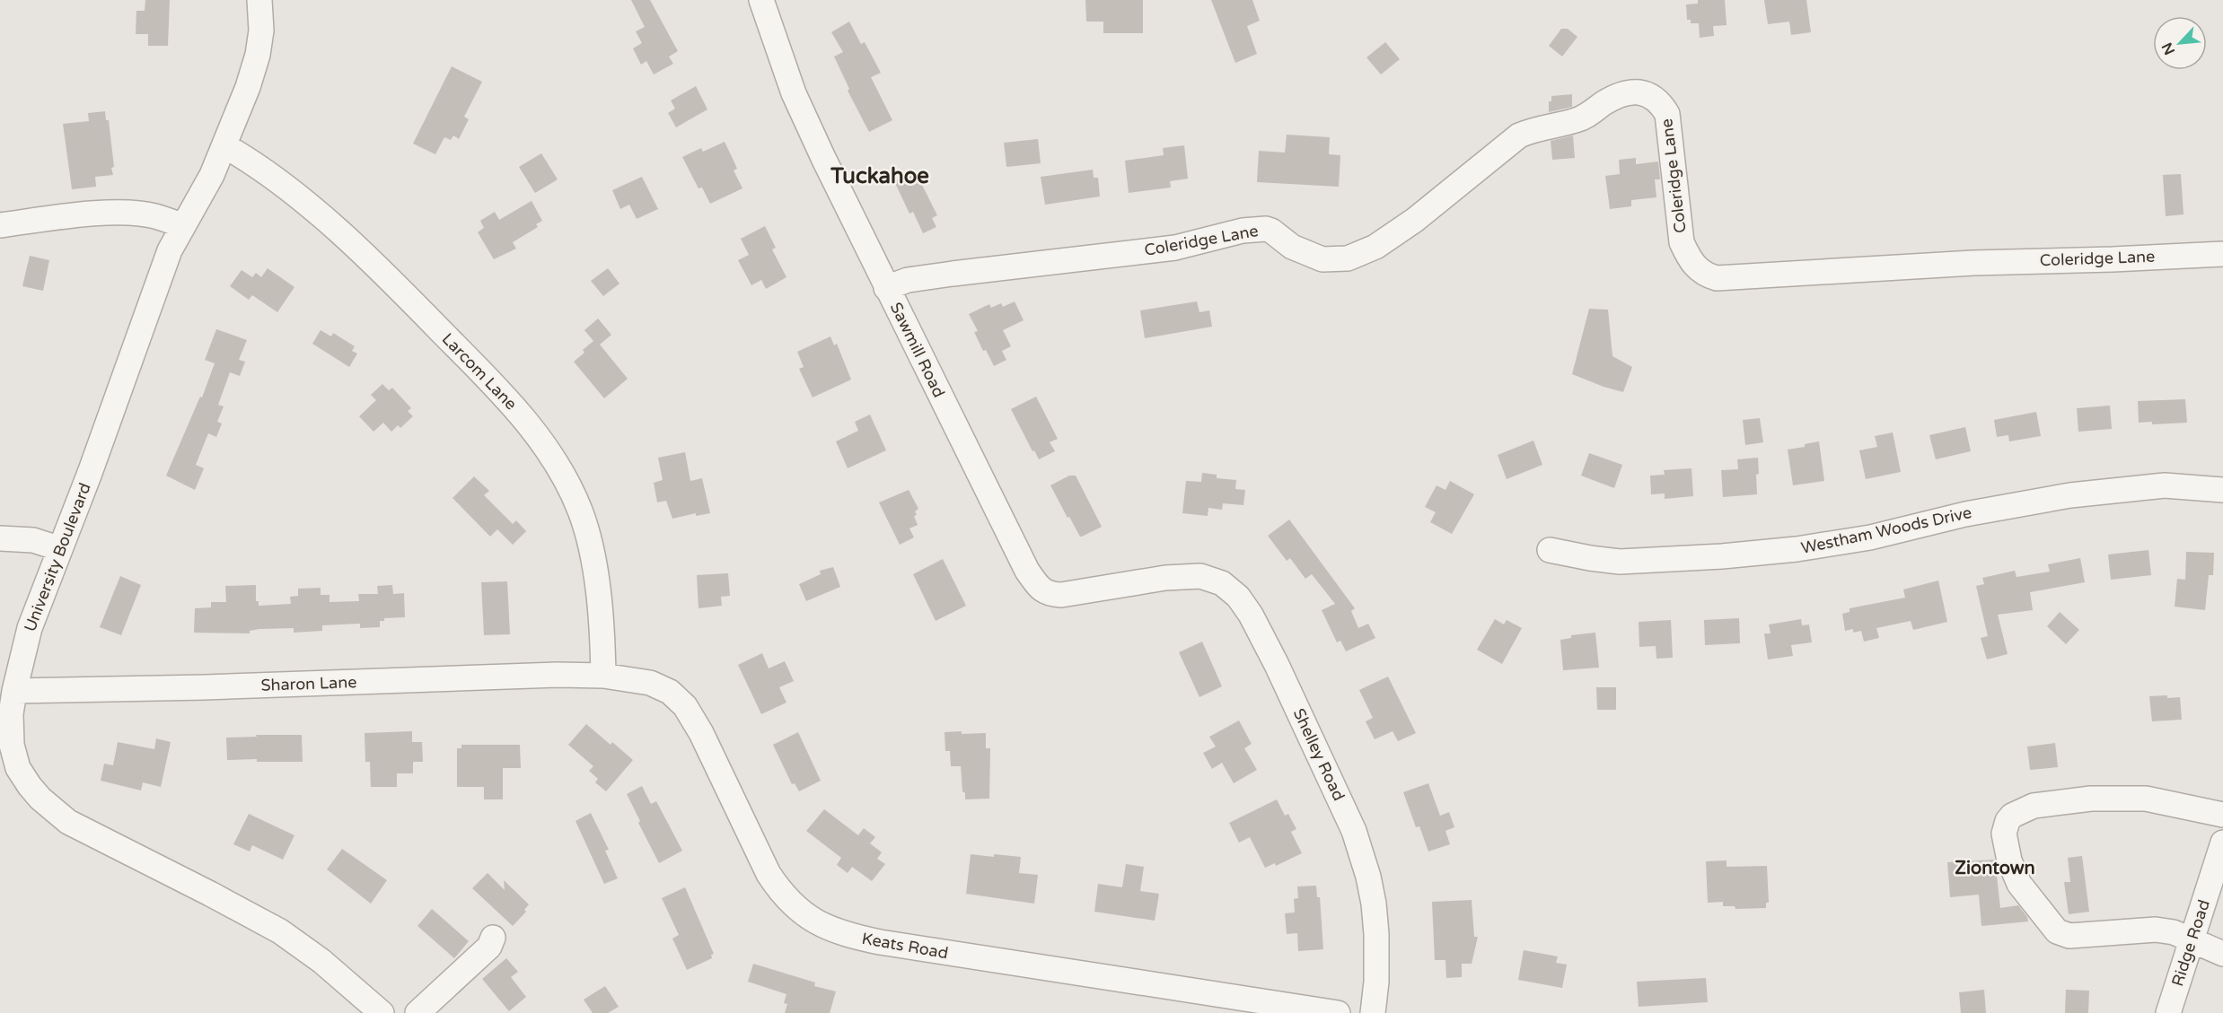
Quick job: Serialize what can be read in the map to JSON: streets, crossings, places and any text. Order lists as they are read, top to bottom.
{
  "streets": {
    "street": [
      "Coleridge Lane",
      "Sawmill Road",
      "Larcom Lane",
      "Westham Woods Drive",
      "University Boulevard",
      "Sharon Lane",
      "Shelley Road",
      "Ridge Road",
      "Keats Road"
    ]
  },
  "crossings": [
    ["Coleridge Lane", "Sawmill Road"],
    ["Sawmill Road", "Shelley Road"],
    ["Larcom Lane", "University Boulevard"],
    ["Larcom Lane", "Sharon Lane"],
    ["Larcom Lane", "Keats Road"],
    ["University Boulevard", "Sharon Lane"],
    ["Sharon Lane", "Keats Road"]
  ],
  "districts": ["Tuckahoe", "Ziontown"],
  "north": "bottom left"
}
